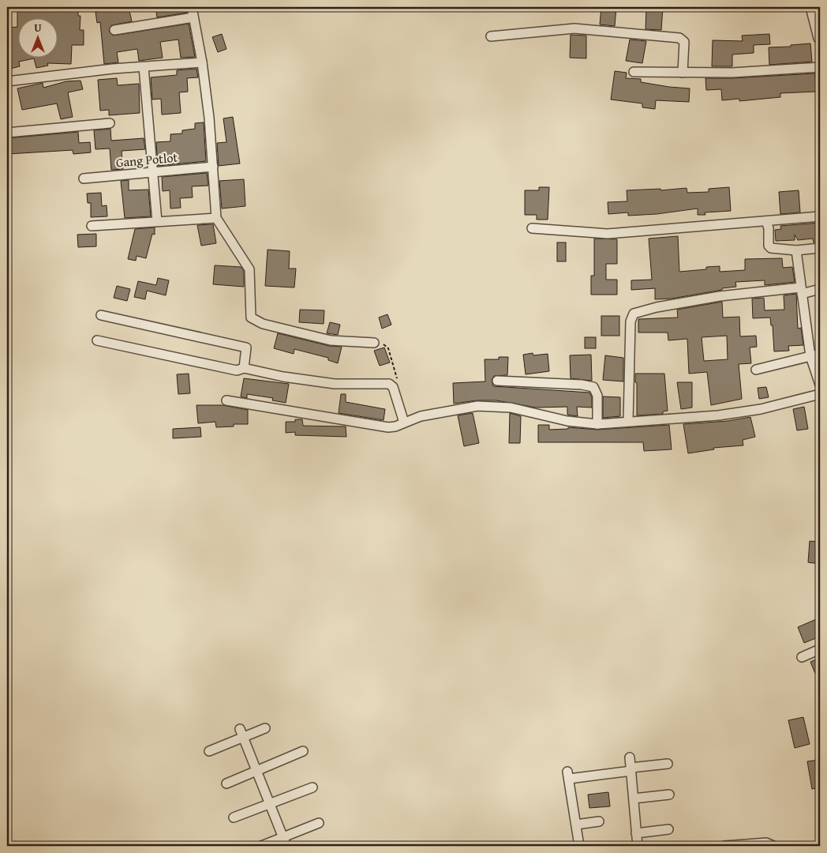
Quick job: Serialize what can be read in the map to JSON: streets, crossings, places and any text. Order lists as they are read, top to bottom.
{
  "streets": {
    "street": ["Gang Potlot"]
  },
  "north": "top"
}
